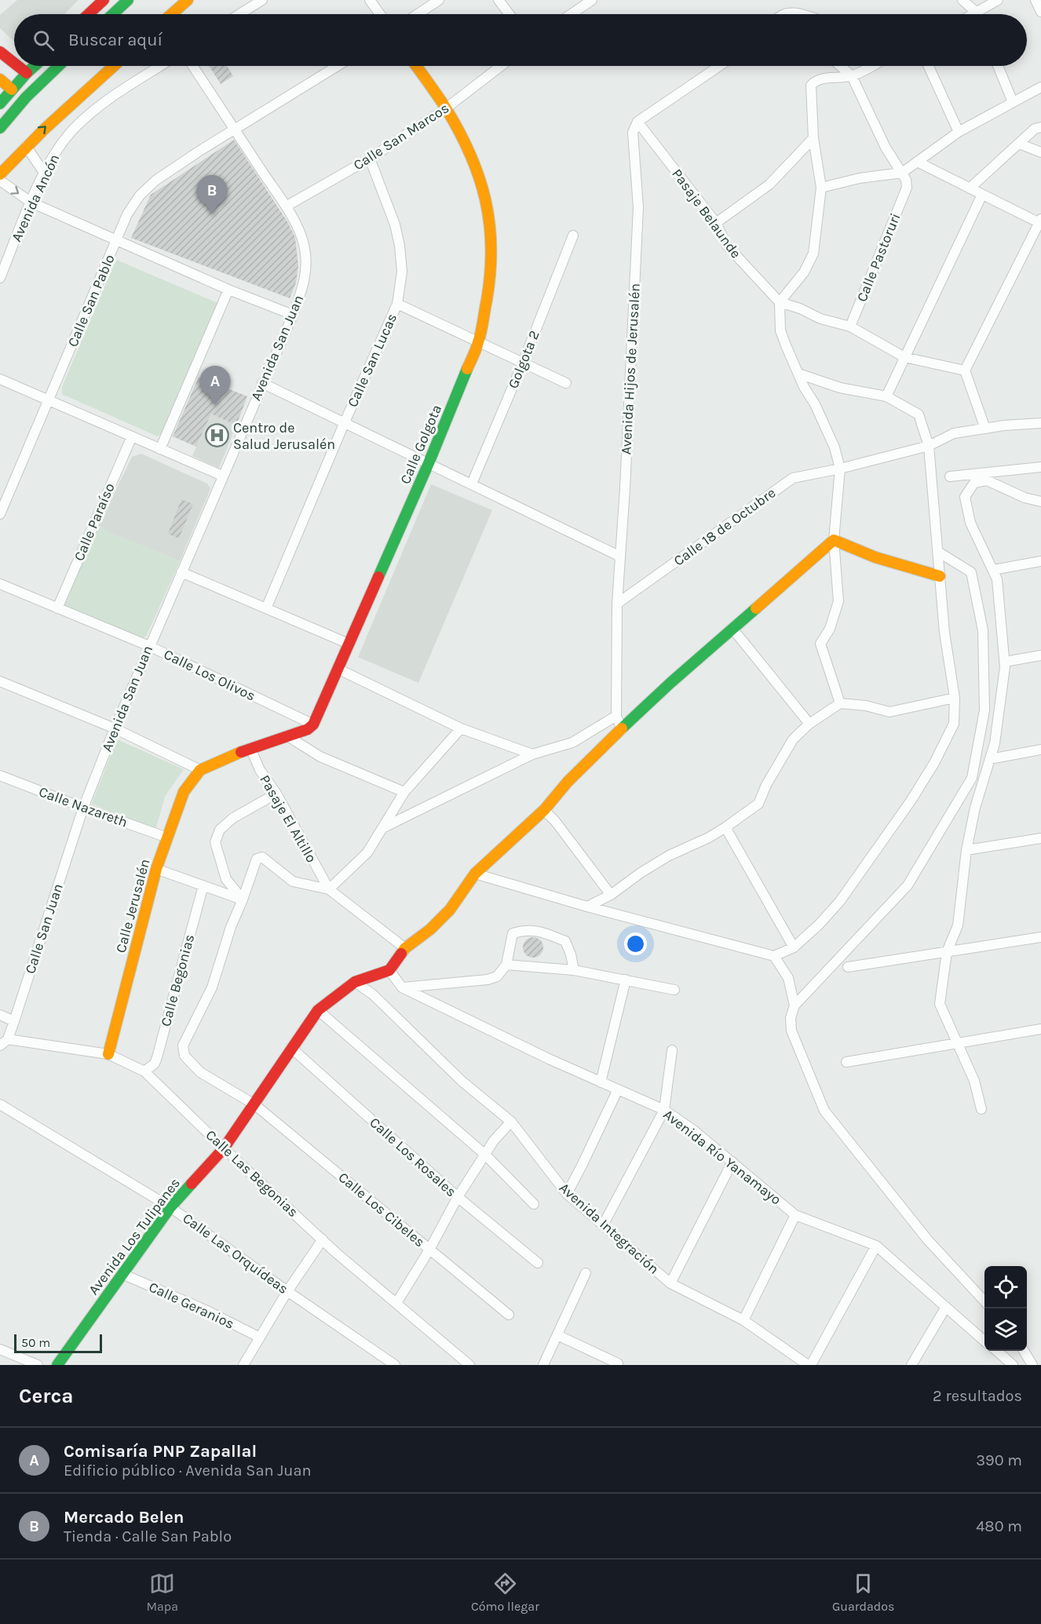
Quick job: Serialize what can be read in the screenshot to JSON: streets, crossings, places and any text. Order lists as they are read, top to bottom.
{
  "streets": {
    "main road": ["Calle Golgota", "Calle Jerusalén", "Avenida Los Tulipanes"],
    "street": [
      "Calle San Marcos",
      "Avenida Ancón",
      "Pasaje Belaunde",
      "Calle Pastoruri",
      "Calle San Pablo",
      "Avenida San Juan",
      "Golgota 2",
      "Calle San Lucas",
      "Avenida Hijos de Jerusalén",
      "Calle Paraíso",
      "Calle 18 de Octubre",
      "Calle Los Olivos",
      "Calle Nazareth",
      "Pasaje El Altillo",
      "Calle San Juan",
      "Calle Begonias",
      "Calle Los Rosales",
      "Avenida Río Yanamayo",
      "Calle Las Begonias",
      "Calle Los Cibeles",
      "Avenida Integración",
      "Calle Las Orquídeas",
      "Calle Geranios"
    ]
  },
  "crossings": [
    ["Calle San Marcos", "Avenida San Juan"],
    ["Calle San Marcos", "Calle San Lucas"],
    ["Calle San Marcos", "Calle Golgota"],
    ["Pasaje Belaunde", "Avenida Hijos de Jerusalén"],
    ["Calle San Pablo", "Avenida San Juan"],
    ["Avenida San Juan", "Calle Los Olivos"],
    ["Avenida San Juan", "Calle Nazareth"],
    ["Avenida San Juan", "Calle San Juan"],
    ["Avenida Hijos de Jerusalén", "Calle 18 de Octubre"],
    ["Calle Golgota", "Calle Los Olivos"],
    ["Calle Paraíso", "Calle Los Olivos"],
    ["Calle Nazareth", "Calle Jerusalén"],
    ["Calle Nazareth", "Calle San Juan"],
    ["Pasaje El Altillo", "Calle Los Cibeles"],
    ["Calle Jerusalén", "Calle Las Begonias"],
    ["Calle San Juan", "Calle Las Begonias"],
    ["Calle Begonias", "Calle Las Begonias"],
    ["Calle Los Rosales", "Avenida Los Tulipanes"],
    ["Avenida Río Yanamayo", "Avenida Los Tulipanes"],
    ["Calle Las Begonias", "Avenida Los Tulipanes"],
    ["Calle Los Cibeles", "Avenida Los Tulipanes"],
    ["Avenida Integración", "Avenida Los Tulipanes"],
    ["Avenida Los Tulipanes", "Calle Las Orquídeas"],
    ["Avenida Los Tulipanes", "Calle Geranios"]
  ],
  "places": {
    "hospital": ["Centro de Salud Jerusalén"]
  },
  "scale_bar": "50 m",
  "page": {
    "search": "Buscar aquí",
    "pins": ["B", "A"],
    "scale": "50 m",
    "heading": ["Cerca", "2 resultados"],
    "list": [
      {
        "mark": "A",
        "name": "Comisaría PNP Zapallal",
        "note": "Edificio público · Avenida San Juan",
        "value": "390 m"
      },
      {
        "mark": "B",
        "name": "Mercado Belen",
        "note": "Tienda · Calle San Pablo",
        "value": "480 m"
      }
    ],
    "nav": ["Mapa", "Cómo llegar", "Guardados"]
  }
}
